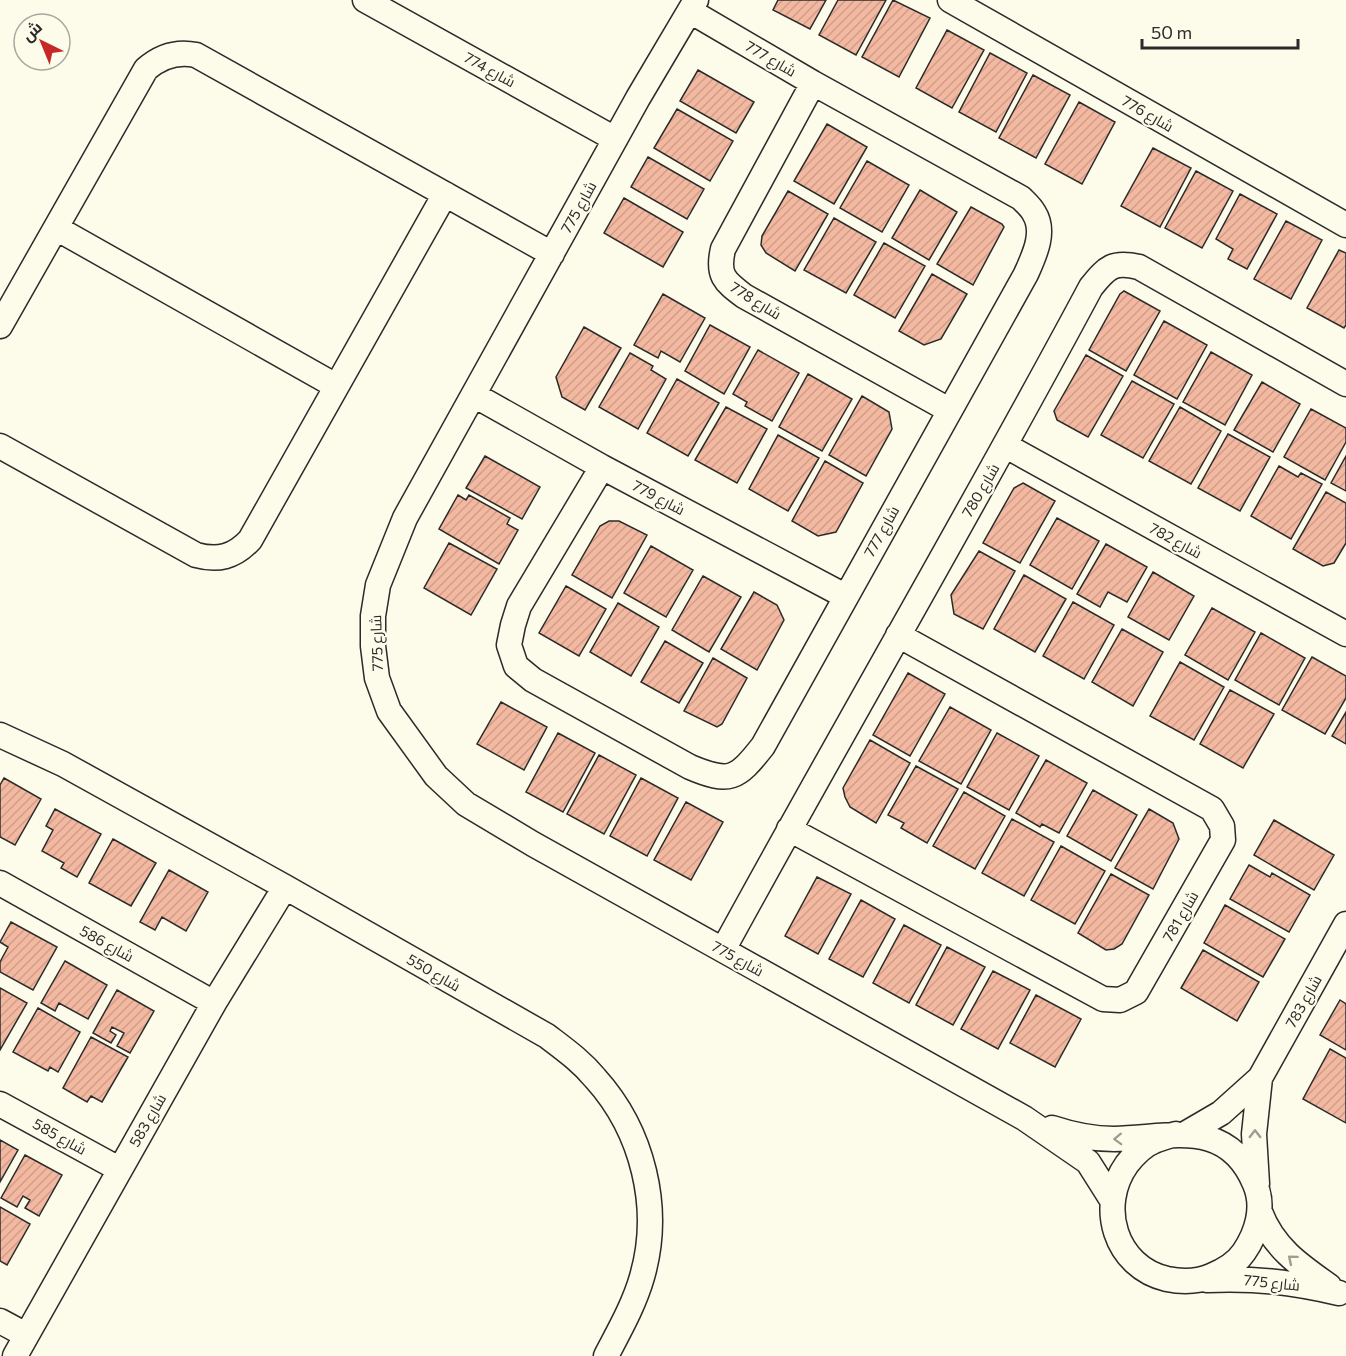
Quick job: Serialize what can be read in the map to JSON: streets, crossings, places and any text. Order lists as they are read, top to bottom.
{
  "streets": {
    "street": [
      "شارع 777",
      "شارع 774",
      "شارع 776",
      "شارع 775",
      "شارع 778",
      "شارع 780",
      "شارع 779",
      "شارع 782",
      "شارع 781",
      "شارع 586",
      "شارع 550",
      "شارع 783",
      "شارع 583",
      "شارع 585"
    ]
  },
  "crossings": [
    ["شارع 777", "شارع 775"],
    ["شارع 777", "شارع 778"],
    ["شارع 777", "شارع 779"],
    ["شارع 774", "شارع 775"],
    ["شارع 775", "شارع 780"],
    ["شارع 775", "شارع 779"],
    ["شارع 775", "شارع 783"],
    ["شارع 780", "شارع 782"],
    ["شارع 780", "شارع 781"],
    ["شارع 586", "شارع 583"],
    ["شارع 550", "شارع 583"],
    ["شارع 583", "شارع 585"]
  ],
  "scale_bar": "50 m",
  "north": "top left"
}
